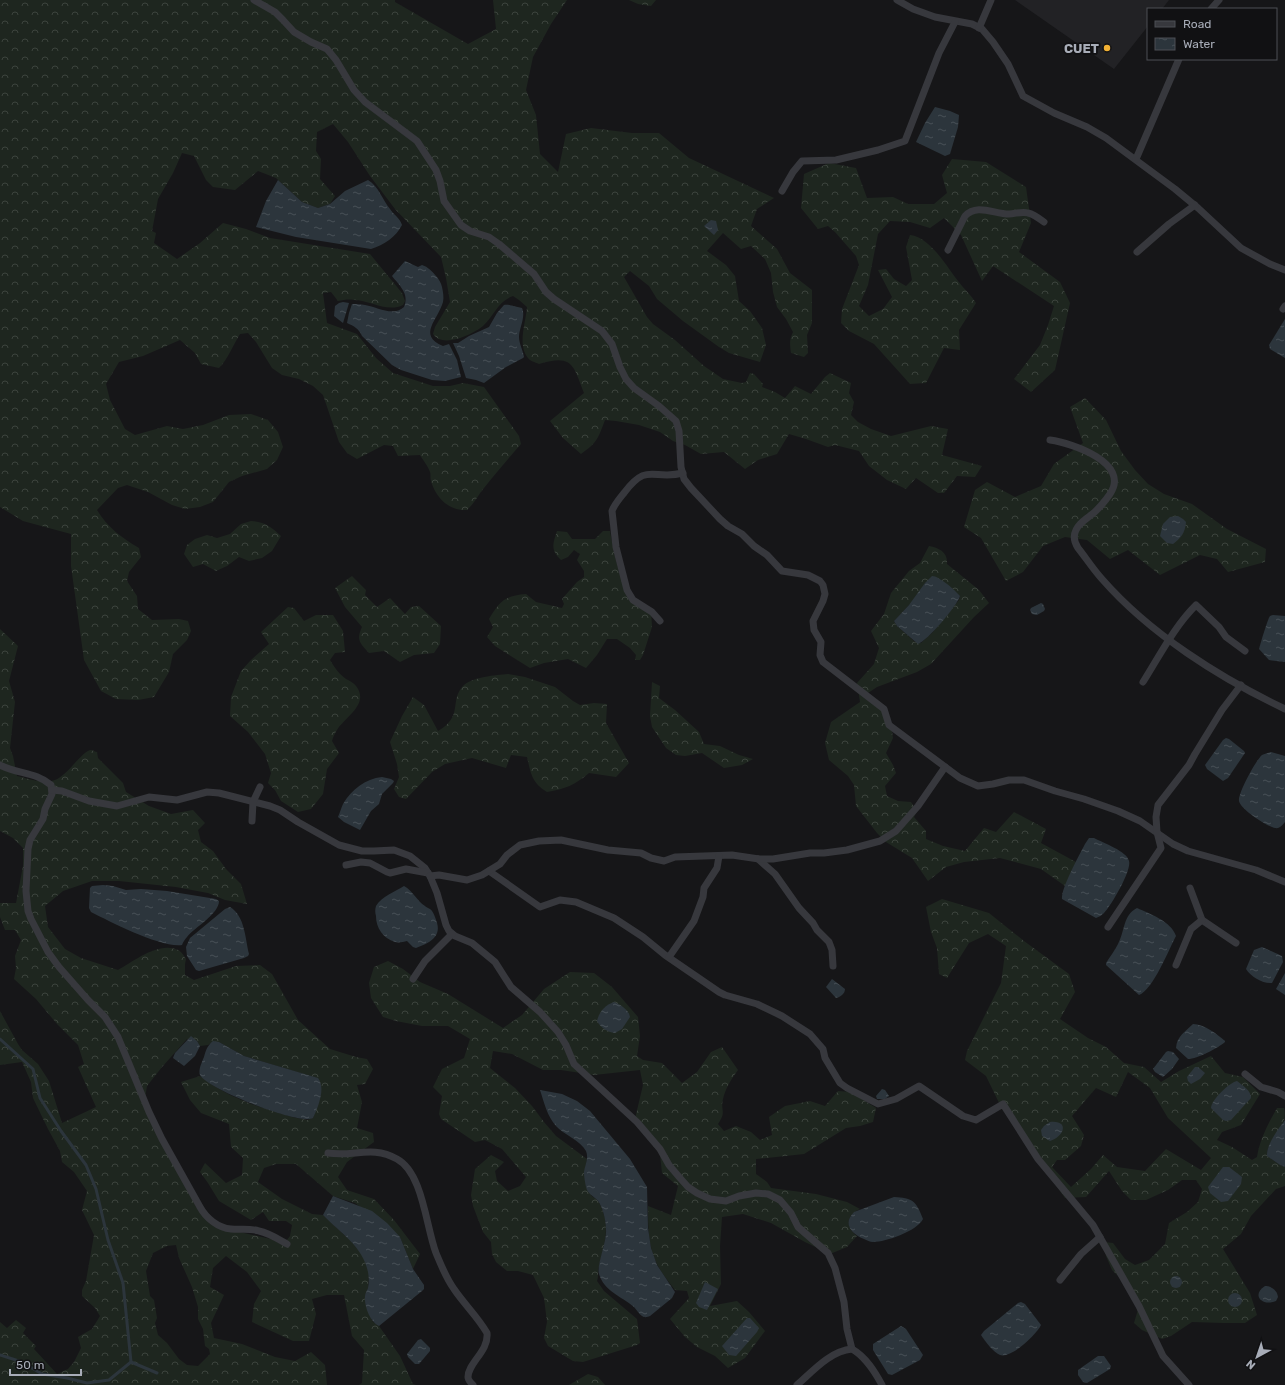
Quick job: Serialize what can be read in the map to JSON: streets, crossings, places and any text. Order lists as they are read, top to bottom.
{
  "places": ["CUET"],
  "legend": ["Road", "Water"],
  "scale_bar": "50 m",
  "north": "bottom left"
}
